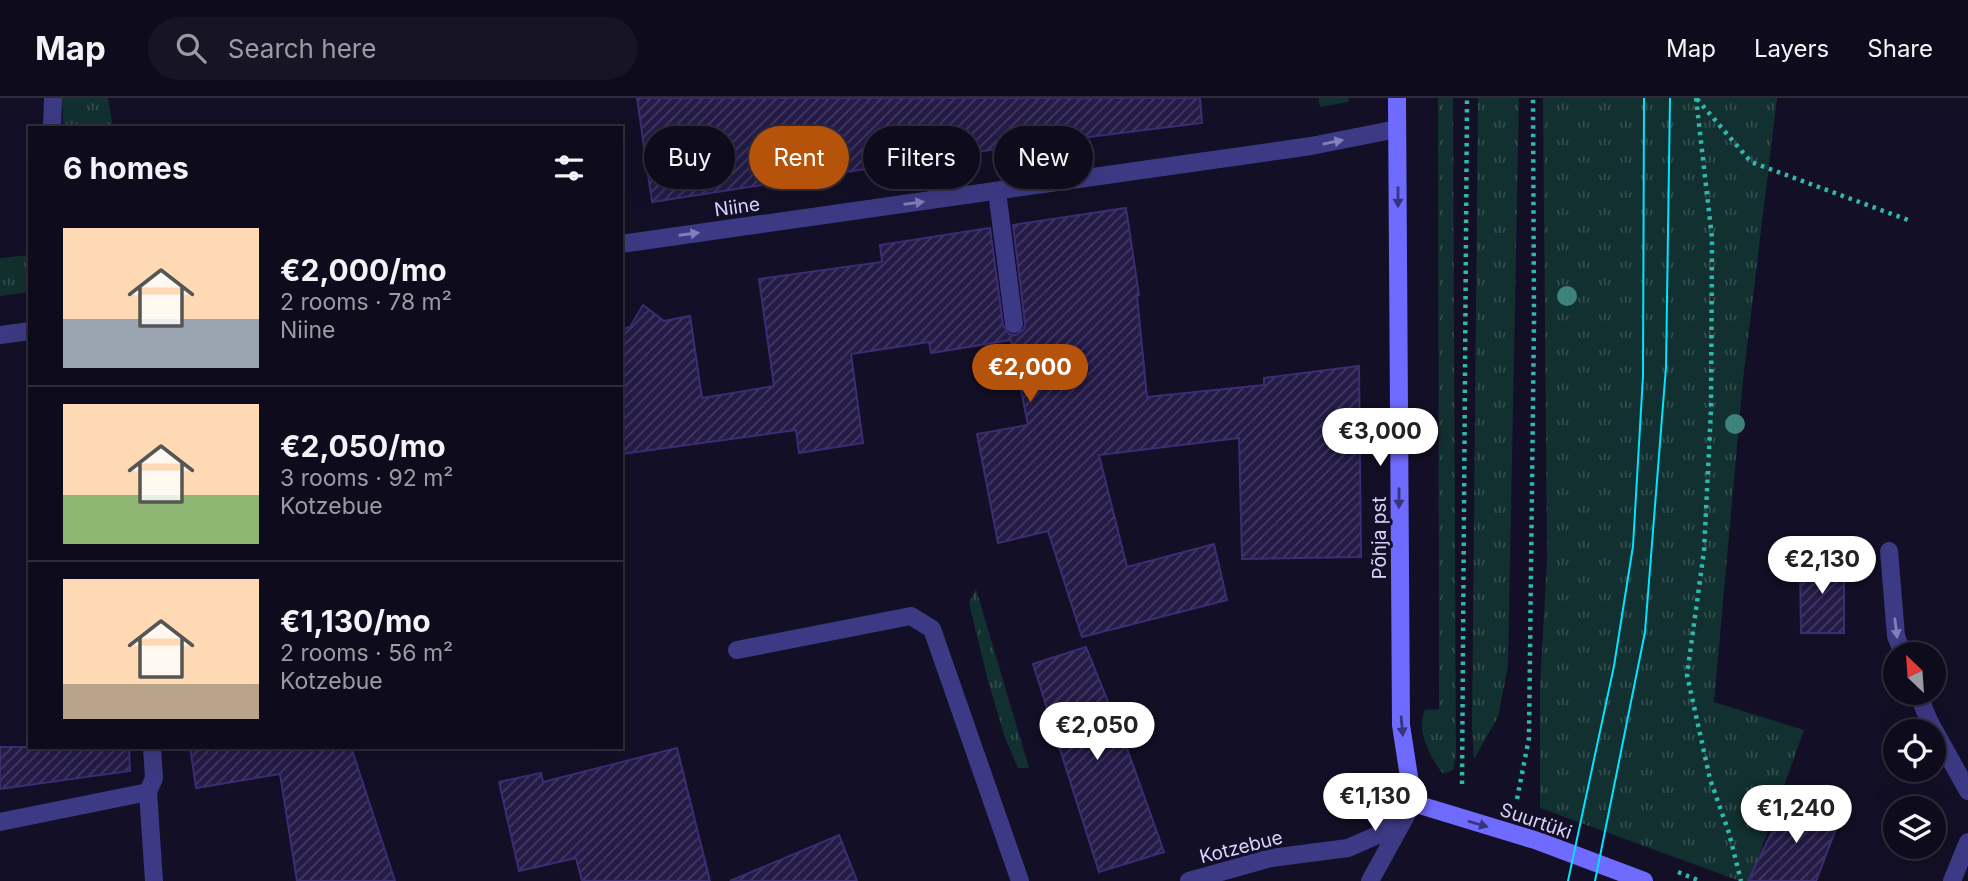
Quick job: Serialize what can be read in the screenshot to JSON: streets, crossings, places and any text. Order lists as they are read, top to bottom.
{
  "streets": {
    "main road": ["Põhja pst", "Suurtüki"],
    "street": ["Niine", "Kotzebue"]
  },
  "crossings": [
    ["Niine", "Põhja pst"],
    ["Põhja pst", "Suurtüki"],
    ["Põhja pst", "Kotzebue"],
    ["Suurtüki", "Kotzebue"]
  ],
  "one_way": ["Niine", "Põhja pst", "Suurtüki"],
  "north": "top left",
  "page": {
    "header": "Map",
    "search": "Search here",
    "nav": ["Map", "Layers", "Share"],
    "chip": [
      "Buy",
      "Rent",
      "Filters",
      "New"
    ],
    "heading": "6 homes",
    "list": [
      {
        "name": "€2,000/mo",
        "note": "2 rooms · 78 m² · Niine"
      },
      {
        "name": "€2,050/mo",
        "note": "3 rooms · 92 m² · Kotzebue"
      },
      {
        "name": "€1,130/mo",
        "note": "2 rooms · 56 m² · Kotzebue"
      }
    ],
    "price": [
      "€2,000",
      "€3,000",
      "€2,130",
      "€2,050",
      "€1,130",
      "€1,240"
    ]
  }
}
